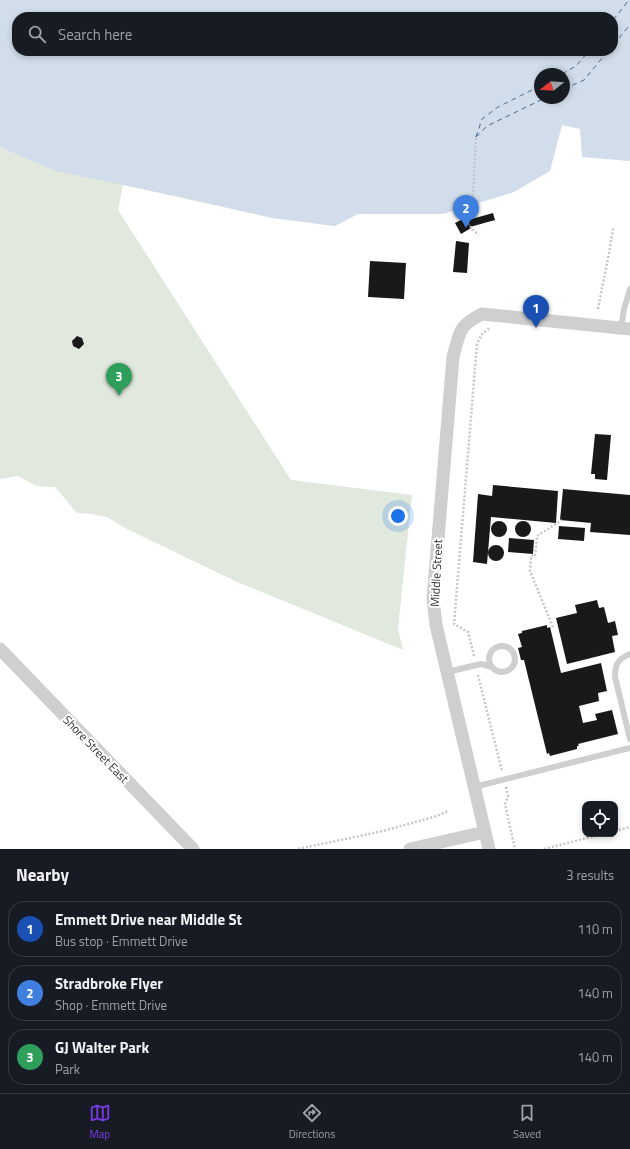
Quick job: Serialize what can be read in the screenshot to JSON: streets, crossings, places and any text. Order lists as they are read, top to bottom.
{
  "streets": {
    "street": ["Middle Street", "Shore Street East"]
  },
  "north": "left",
  "page": {
    "search": "Search here",
    "pins": ["2", "1", "3"],
    "heading": ["Nearby", "3 results"],
    "list": [
      {
        "mark": "1",
        "name": "Emmett Drive near Middle St",
        "note": "Bus stop · Emmett Drive",
        "value": "110 m"
      },
      {
        "mark": "2",
        "name": "Stradbroke Flyer",
        "note": "Shop · Emmett Drive",
        "value": "140 m"
      },
      {
        "mark": "3",
        "name": "GJ Walter Park",
        "note": "Park",
        "value": "140 m"
      }
    ],
    "nav": ["Map", "Directions", "Saved"]
  }
}
